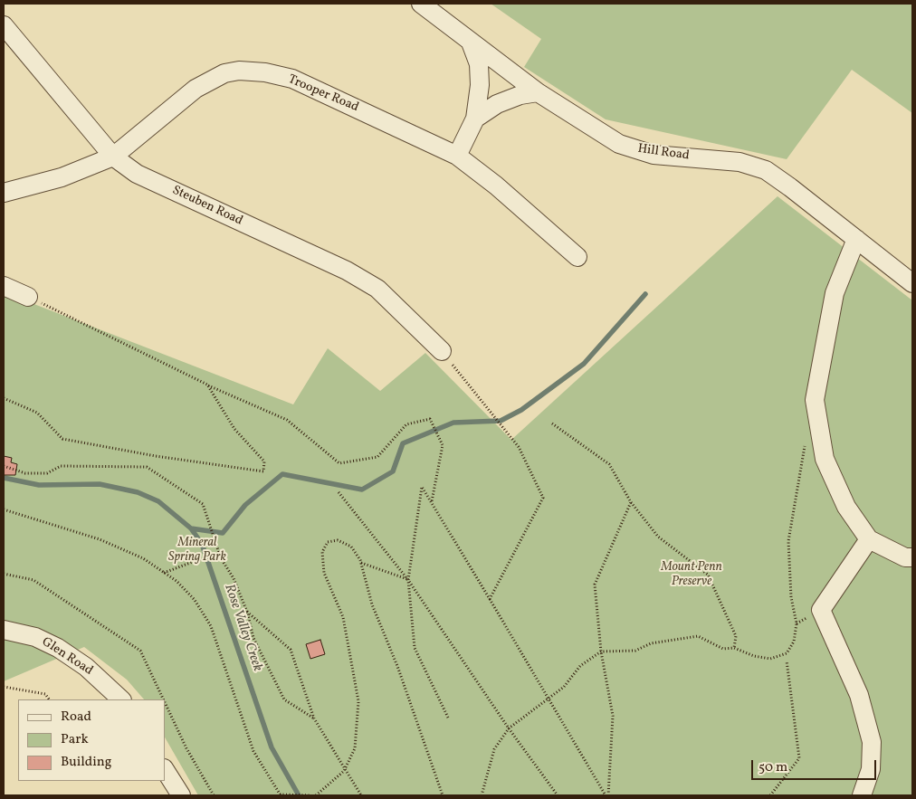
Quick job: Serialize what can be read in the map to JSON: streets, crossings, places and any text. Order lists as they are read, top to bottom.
{
  "streets": {
    "street": [
      "Trooper Road",
      "Hill Road",
      "Steuben Road",
      "Glen Road"
    ]
  },
  "crossings": [
    ["Trooper Road", "Steuben Road"]
  ],
  "water": ["Rose Valley Creek"],
  "parks": ["Mineral Spring Park", "Mount Penn Preserve"],
  "legend": ["Road", "Park", "Building"],
  "scale_bar": "50 m"
}
